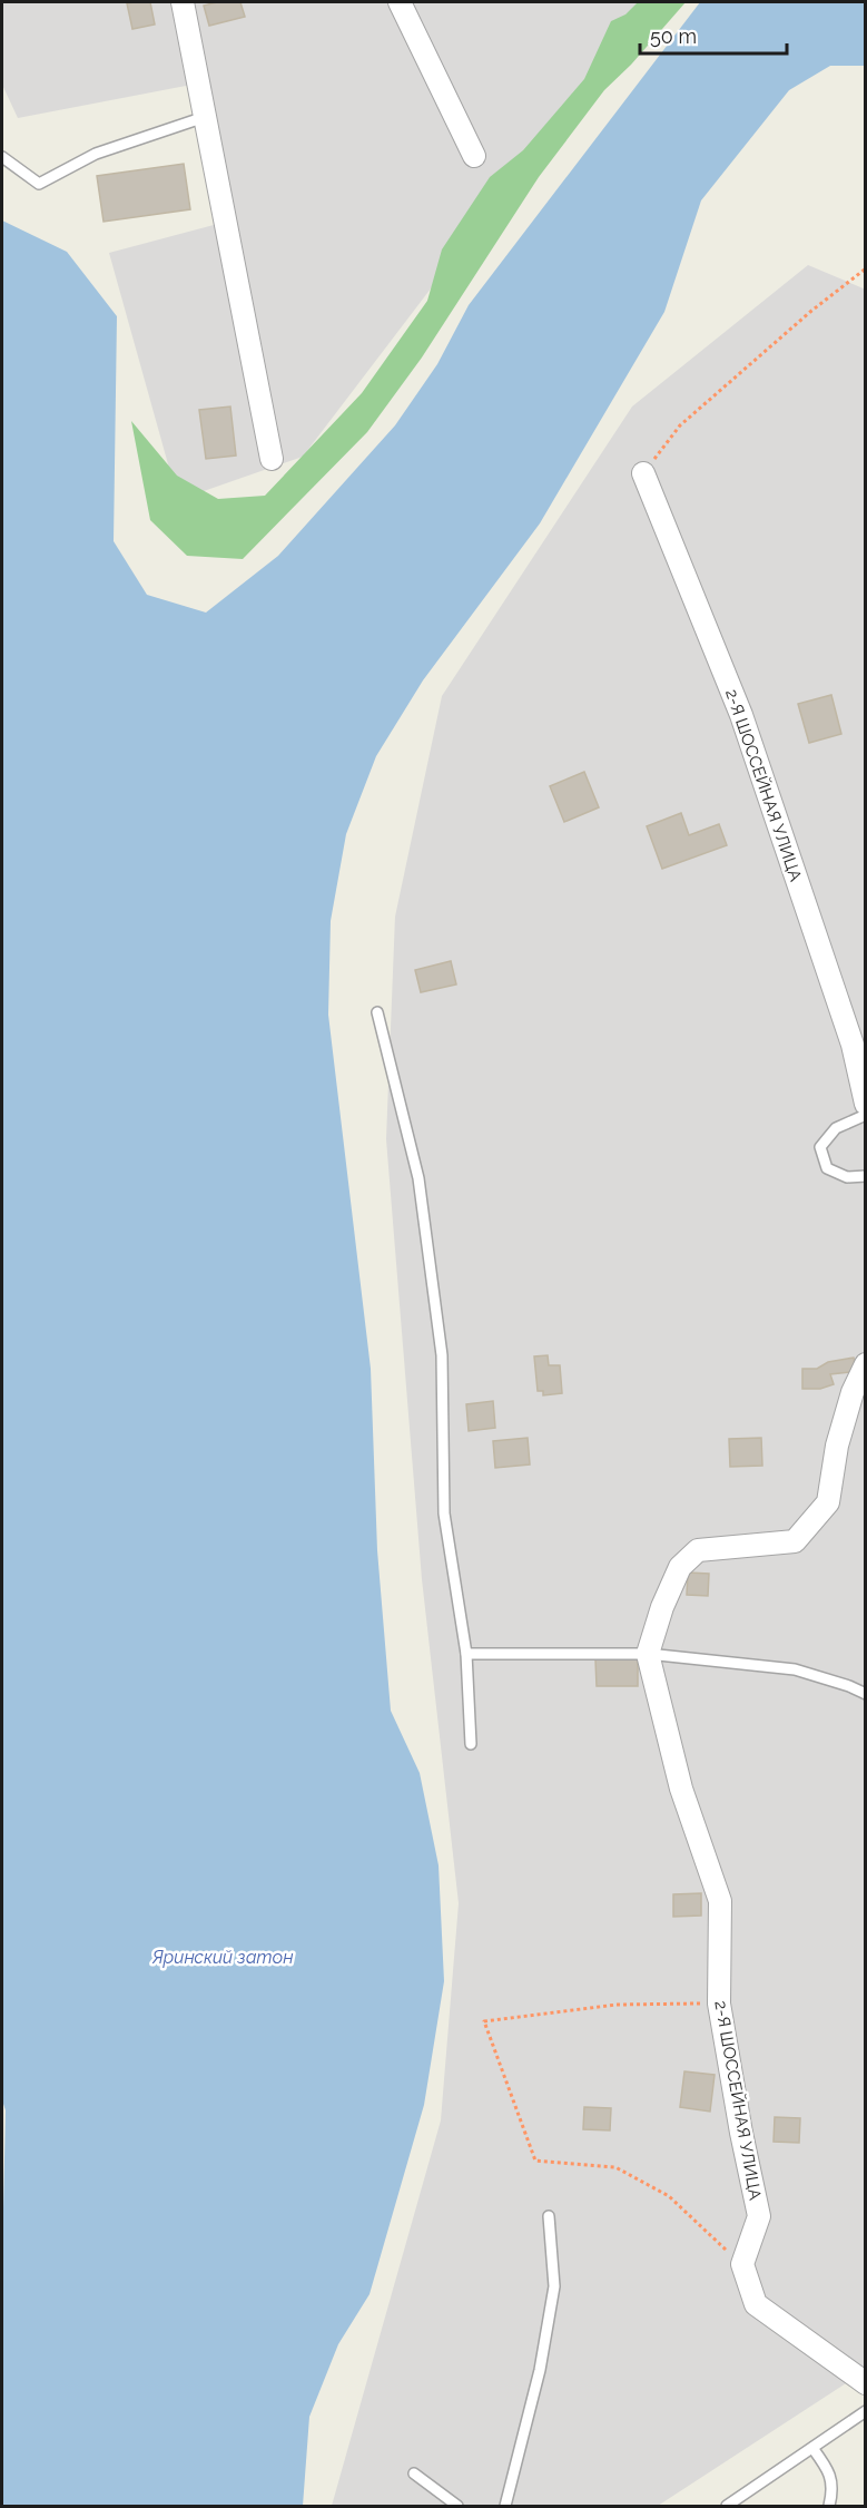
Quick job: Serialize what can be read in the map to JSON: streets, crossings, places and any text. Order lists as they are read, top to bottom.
{
  "streets": {
    "street": ["2-Я ШОССЕЙНАЯ УЛИЦА"]
  },
  "water": ["Яринский затон"],
  "scale_bar": "50 m"
}
